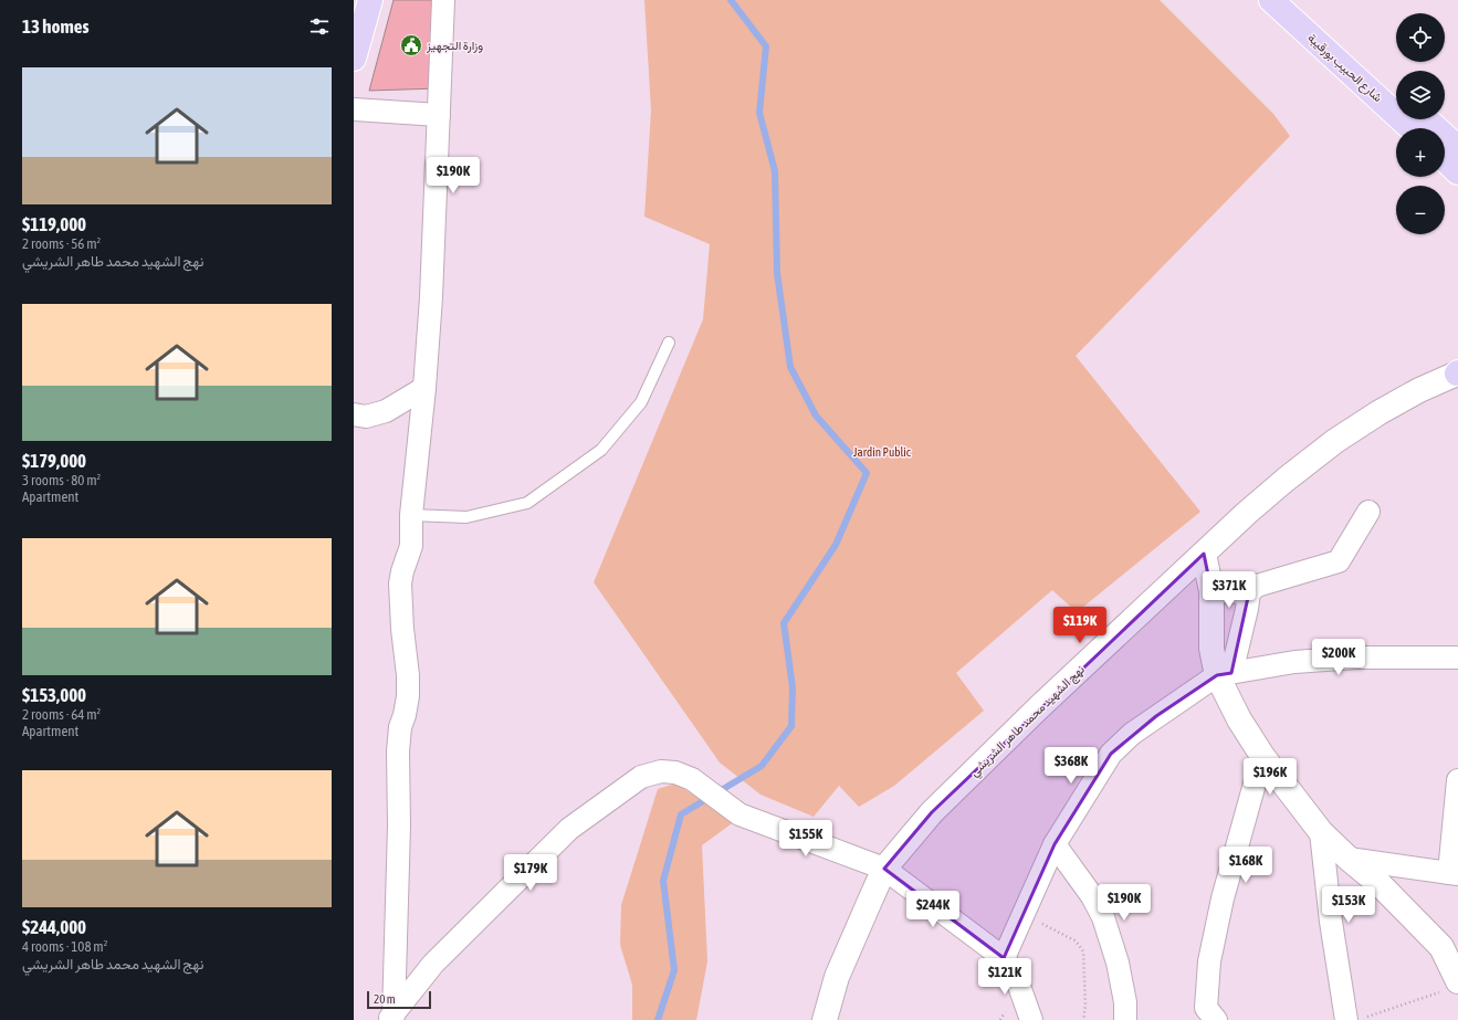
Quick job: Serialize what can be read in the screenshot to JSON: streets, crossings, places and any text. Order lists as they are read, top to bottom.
{
  "streets": {
    "main road": ["شارع الحبيب بورقيبة"],
    "street": ["نهج الشهيد محمد طاهر الشريشي"]
  },
  "parks": ["Jardin Public"],
  "places": {
    "public building": ["وزارة التجهيز"]
  },
  "scale_bar": "20 m",
  "page": {
    "heading": "13 homes",
    "map_buttons": ["+", "−"],
    "list": [
      {
        "name": "$119,000",
        "note": "2 rooms · 56 m² · نهج الشهيد محمد طاهر الشريشي"
      },
      {
        "name": "$179,000",
        "note": "3 rooms · 80 m² · Apartment"
      },
      {
        "name": "$153,000",
        "note": "2 rooms · 64 m² · Apartment"
      },
      {
        "name": "$244,000",
        "note": "4 rooms · 108 m² · نهج الشهيد محمد طاهر الشريشي"
      }
    ],
    "price": [
      "$190K",
      "$371K",
      "$119K",
      "$200K",
      "$368K",
      "$196K",
      "$155K",
      "$168K",
      "$179K",
      "$190K",
      "$153K",
      "$244K",
      "$121K"
    ],
    "scale": "20 m"
  }
}
